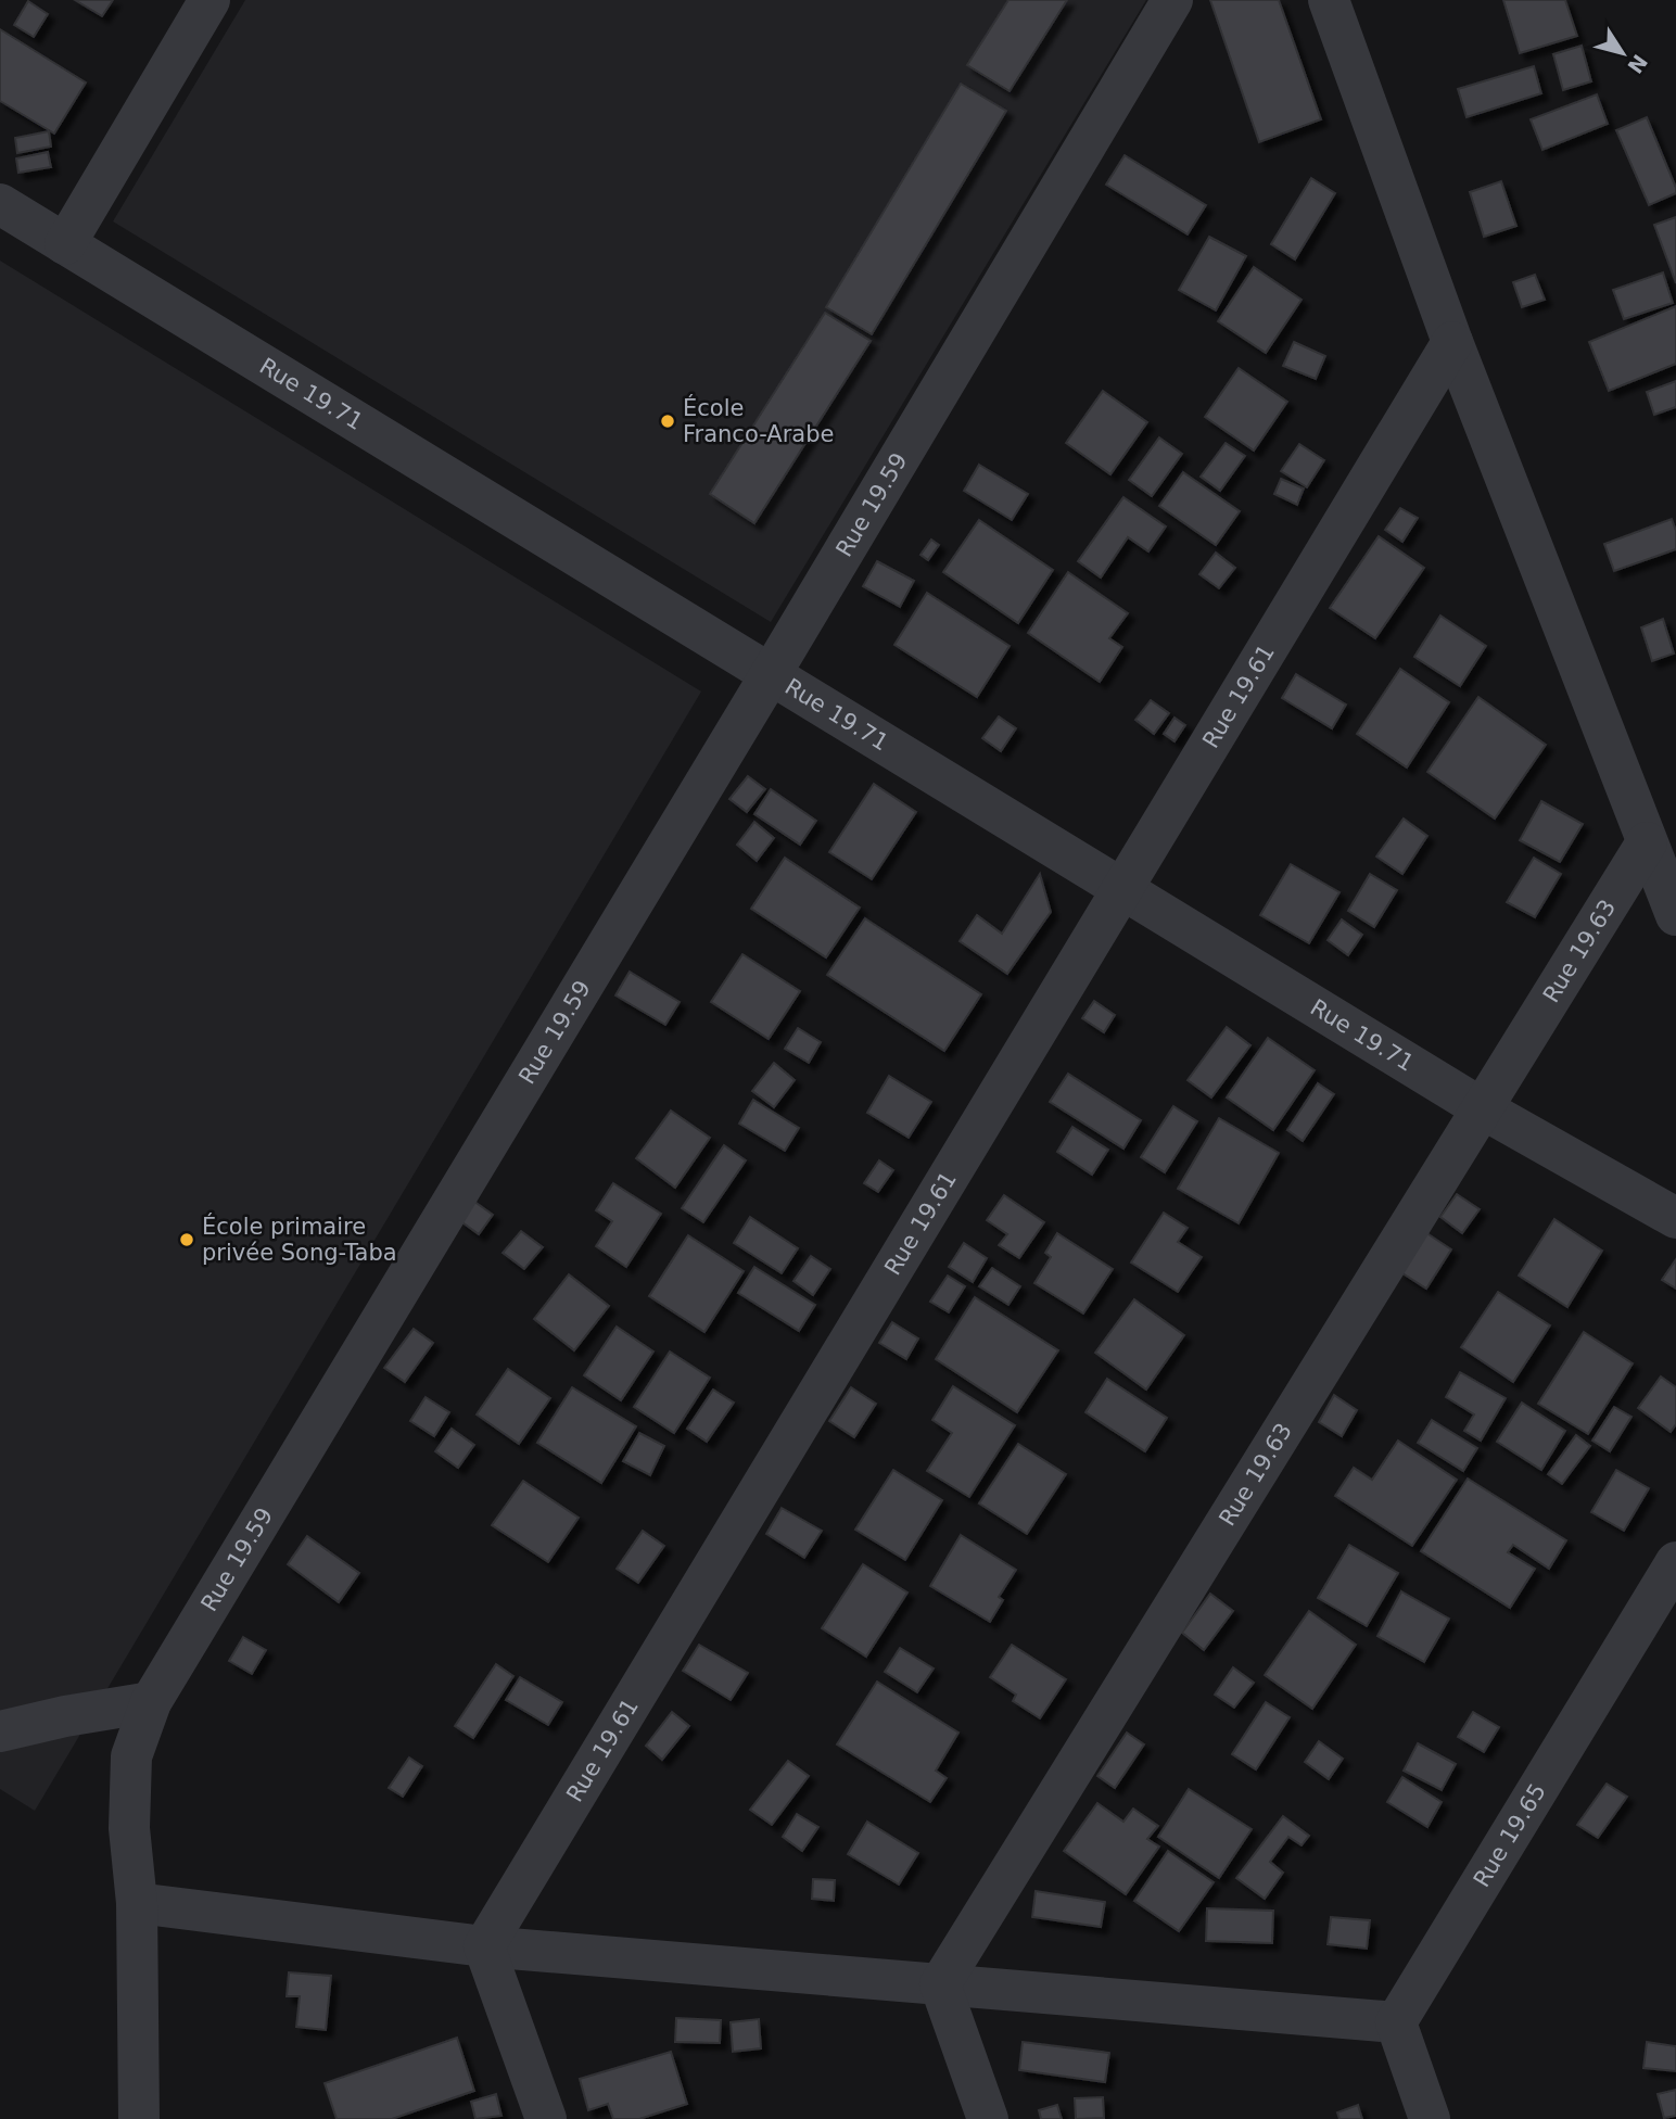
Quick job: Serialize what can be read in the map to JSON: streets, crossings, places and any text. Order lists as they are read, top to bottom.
{
  "streets": {
    "street": [
      "Rue 19.71",
      "Rue 19.59",
      "Rue 19.61",
      "Rue 19.63",
      "Rue 19.65"
    ]
  },
  "crossings": [
    ["Rue 19.71", "Rue 19.59"],
    ["Rue 19.71", "Rue 19.61"],
    ["Rue 19.71", "Rue 19.63"]
  ],
  "places": ["École Franco-Arabe", "École primaire privée Song-Taba"],
  "north": "bottom right"
}
